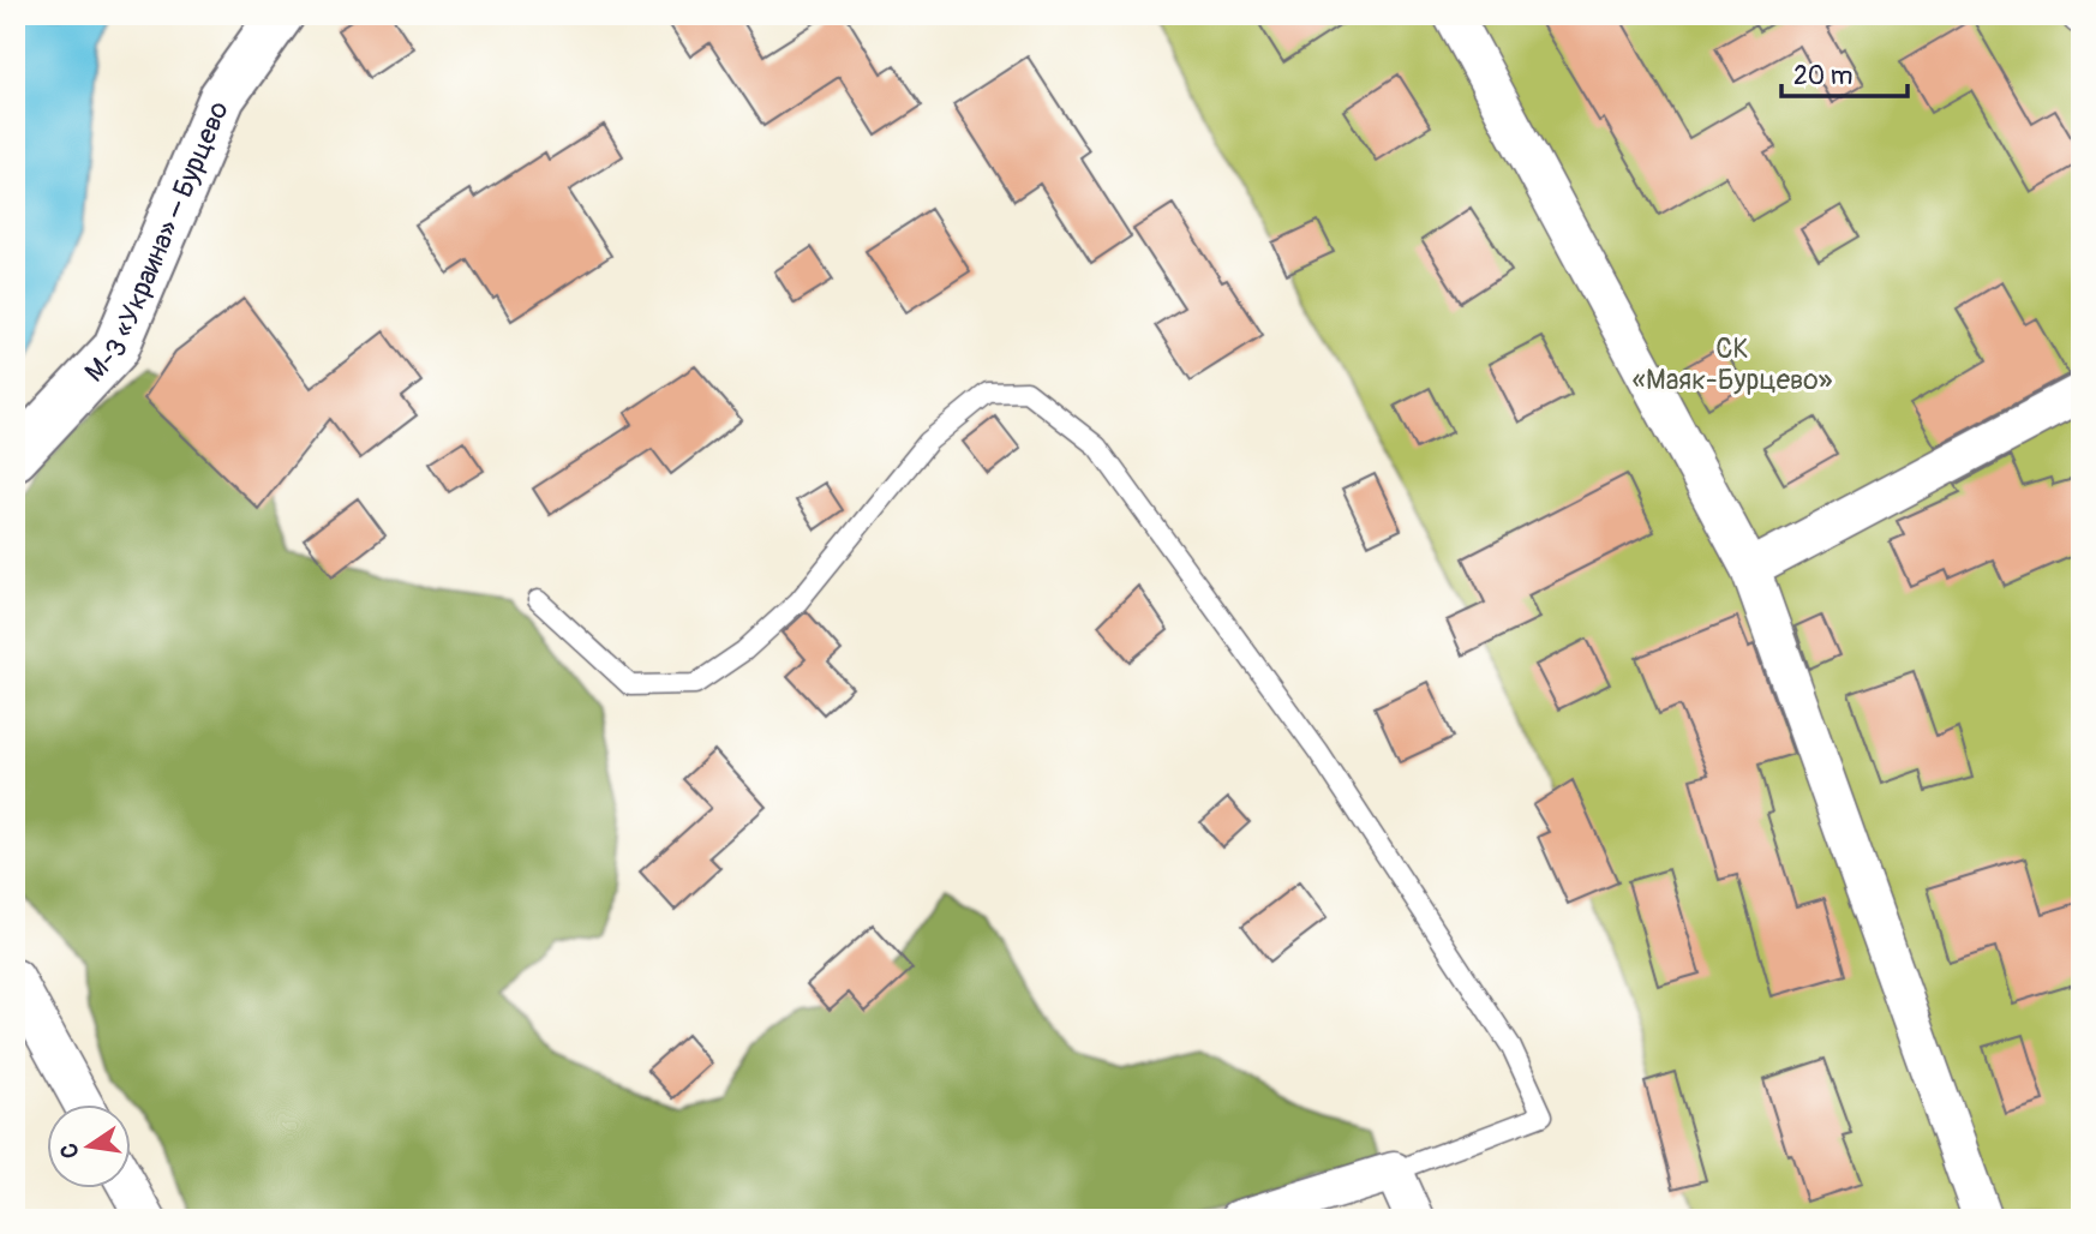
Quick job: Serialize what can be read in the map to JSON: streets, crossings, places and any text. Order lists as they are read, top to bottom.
{
  "streets": {
    "street": ["М-3 «Украина» – Бурцево"]
  },
  "parks": ["СК «Маяк-Бурцево»"],
  "scale_bar": "20 m",
  "north": "left"
}
